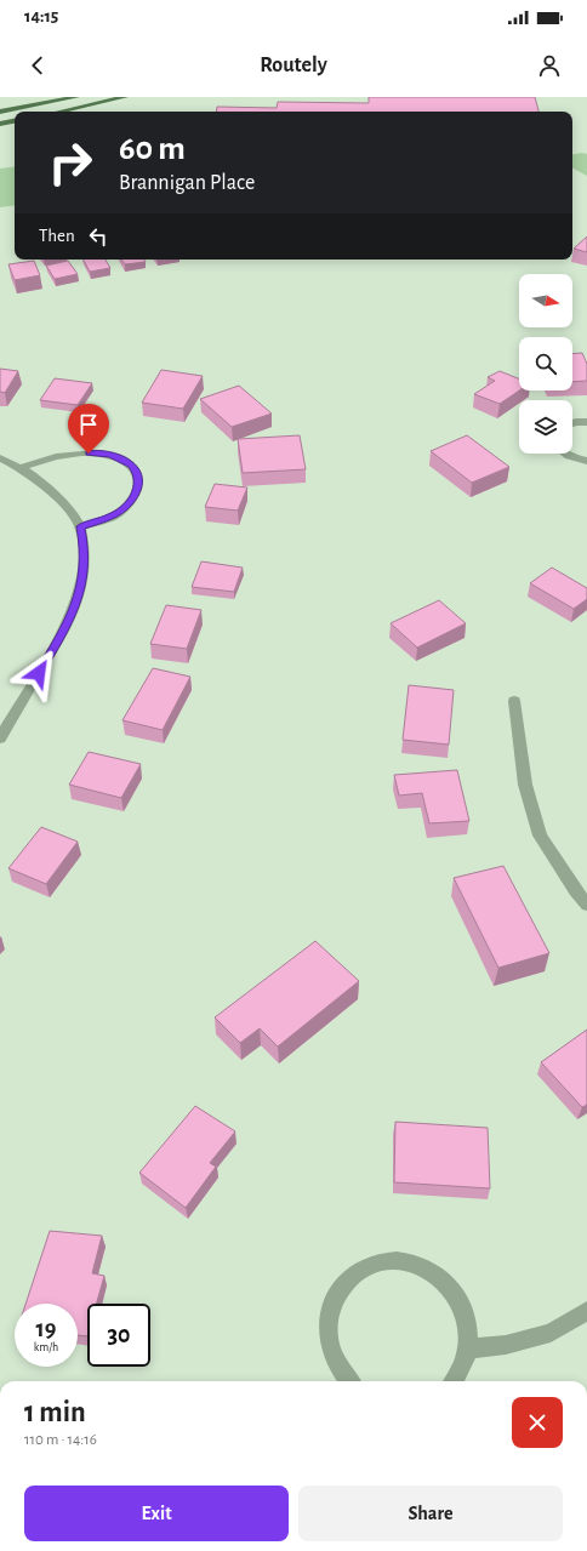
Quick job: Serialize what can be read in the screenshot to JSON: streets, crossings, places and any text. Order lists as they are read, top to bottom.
{
  "north": "right",
  "page": {
    "status": "14:15",
    "header": "Routely",
    "turn": ["60 m", "Brannigan Place"],
    "then": "Then",
    "speed": "19 km/h",
    "limit": "30",
    "heading": ["1 min", "110 m · 14:16"],
    "buttons": ["Exit", "Share"]
  }
}
